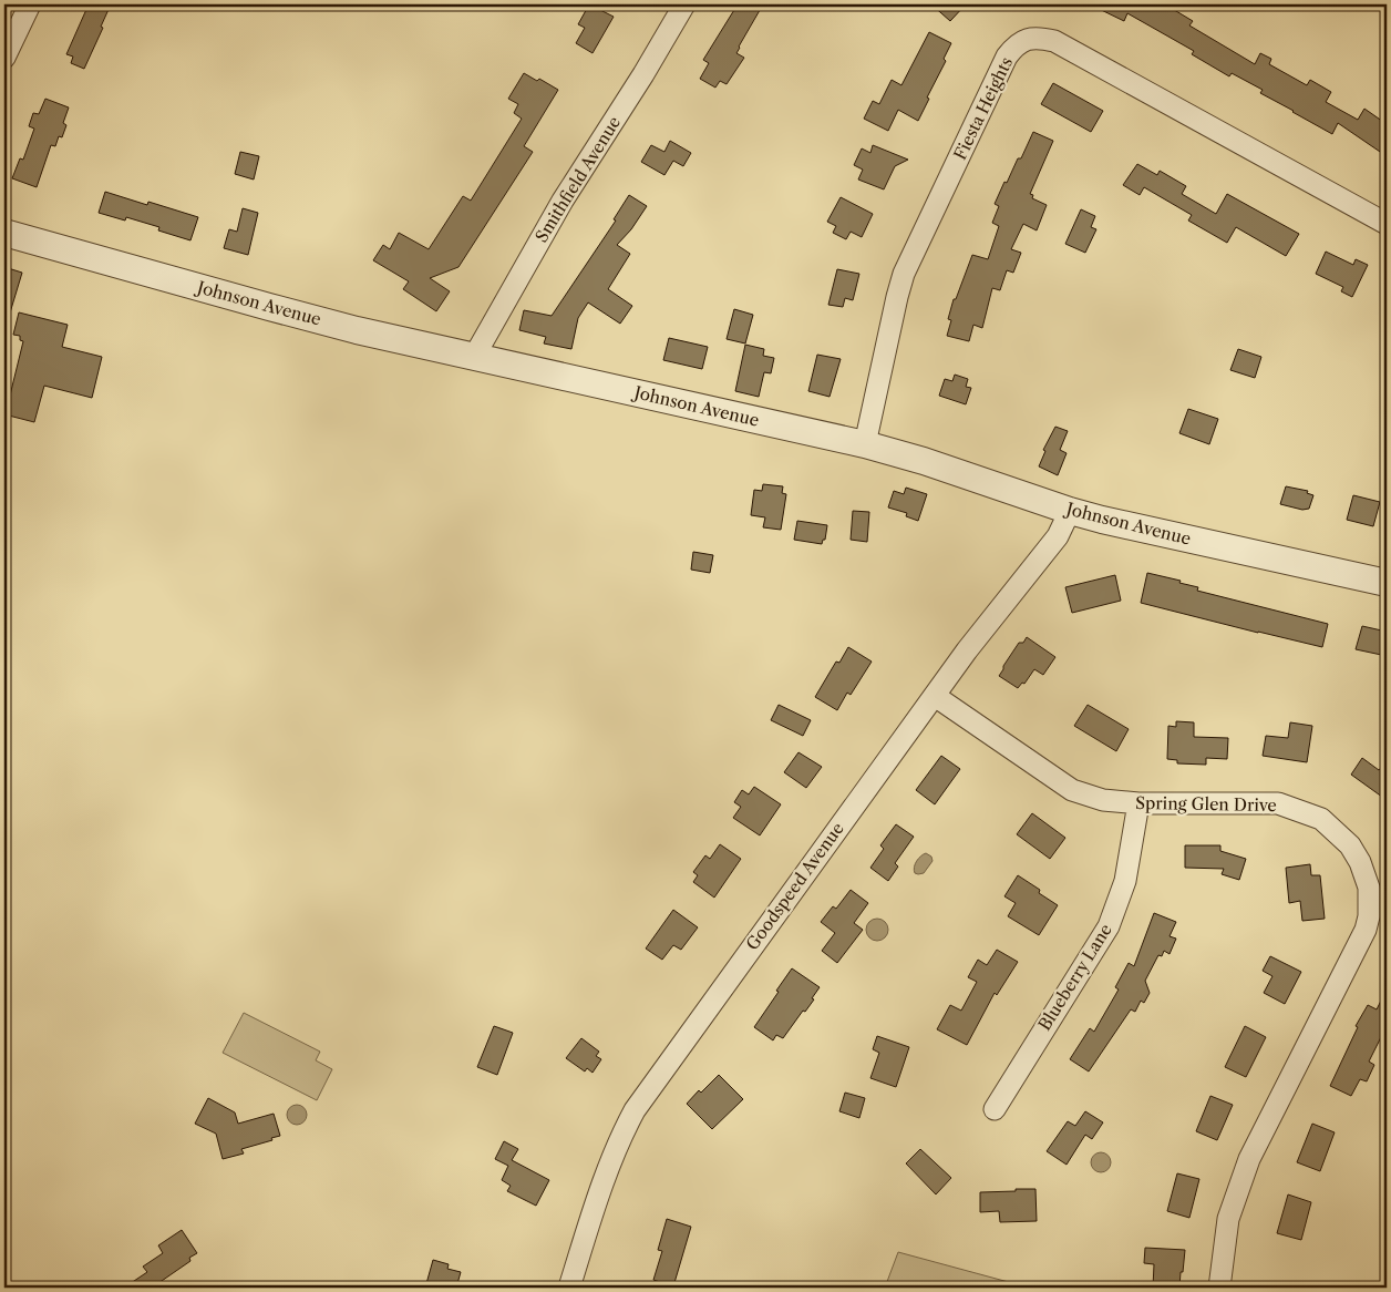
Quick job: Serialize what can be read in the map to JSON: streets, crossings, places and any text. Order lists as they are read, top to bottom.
{
  "streets": {
    "street": [
      "Fiesta Heights",
      "Smithfield Avenue",
      "Johnson Avenue",
      "Spring Glen Drive",
      "Goodspeed Avenue",
      "Blueberry Lane"
    ]
  },
  "crossings": [
    ["Fiesta Heights", "Johnson Avenue"],
    ["Smithfield Avenue", "Johnson Avenue"],
    ["Johnson Avenue", "Goodspeed Avenue"],
    ["Spring Glen Drive", "Goodspeed Avenue"],
    ["Spring Glen Drive", "Blueberry Lane"]
  ]
}
